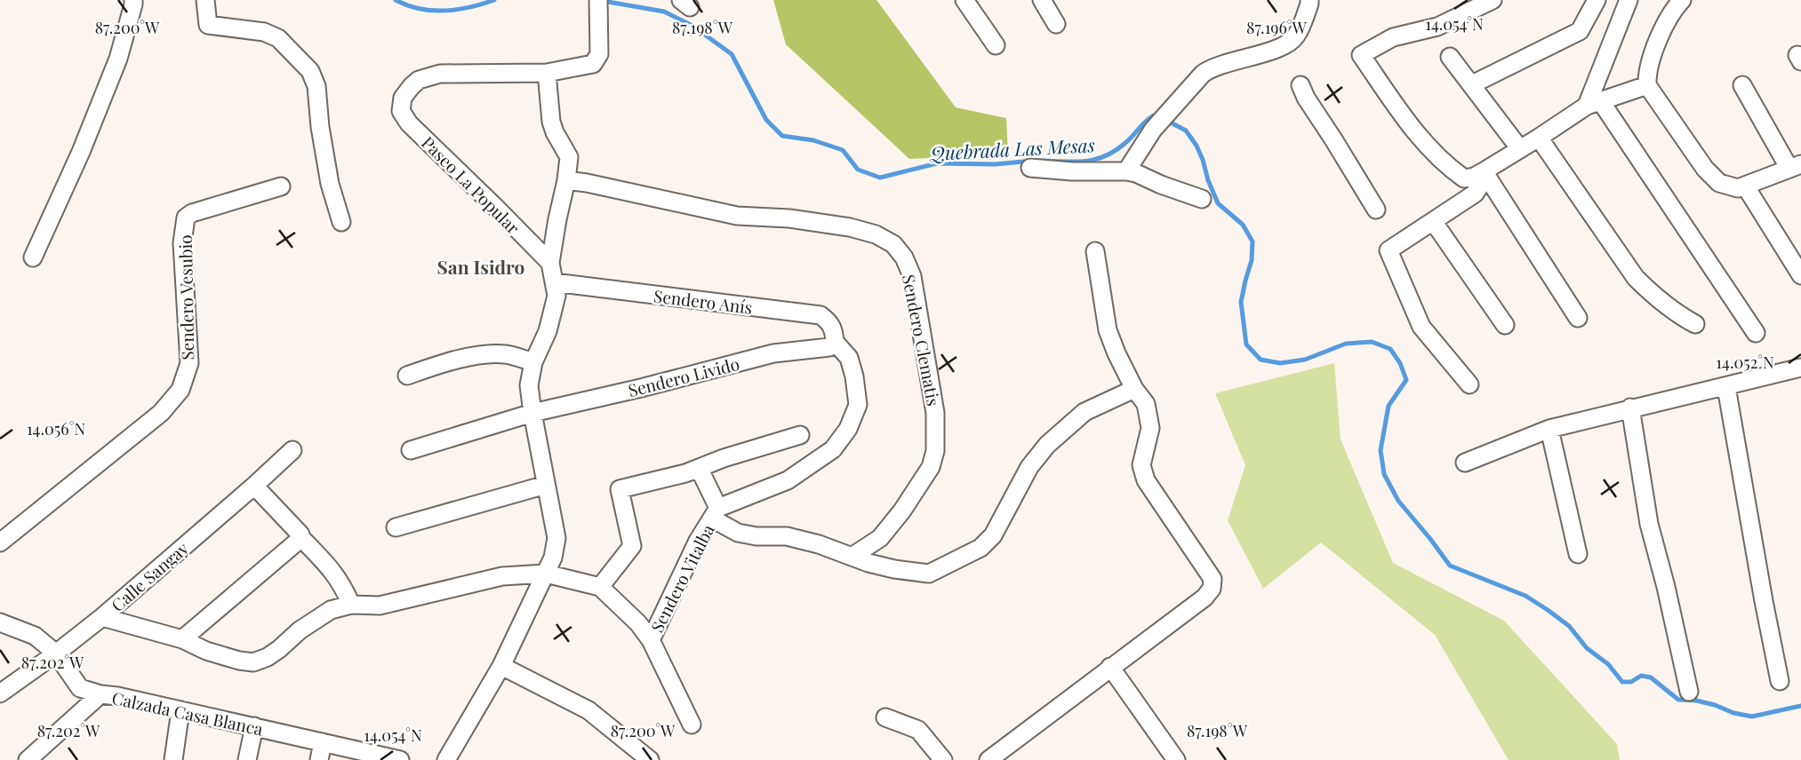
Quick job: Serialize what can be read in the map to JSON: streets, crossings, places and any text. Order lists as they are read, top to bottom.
{
  "streets": {
    "street": [
      "Paseo La Popular",
      "Sendero Vesubio",
      "Sendero Anís",
      "Sendero Clematis",
      "Sendero Livido",
      "Calle Sangay",
      "Sendero Vitalba",
      "Calzada Casa Blanca"
    ]
  },
  "crossings": [
    ["Sendero Anís", "Sendero Livido"],
    ["Sendero Anís", "Sendero Vitalba"],
    ["Sendero Livido", "Sendero Vitalba"],
    ["Calle Sangay", "Calzada Casa Blanca"]
  ],
  "districts": ["San Isidro"],
  "water": ["Quebrada Las Mesas"],
  "coordinates": [
    "14.054°N",
    "87.200°W",
    "87.198°W",
    "87.196°W",
    "14.052°N",
    "14.056°N",
    "87.202°W"
  ]
}
